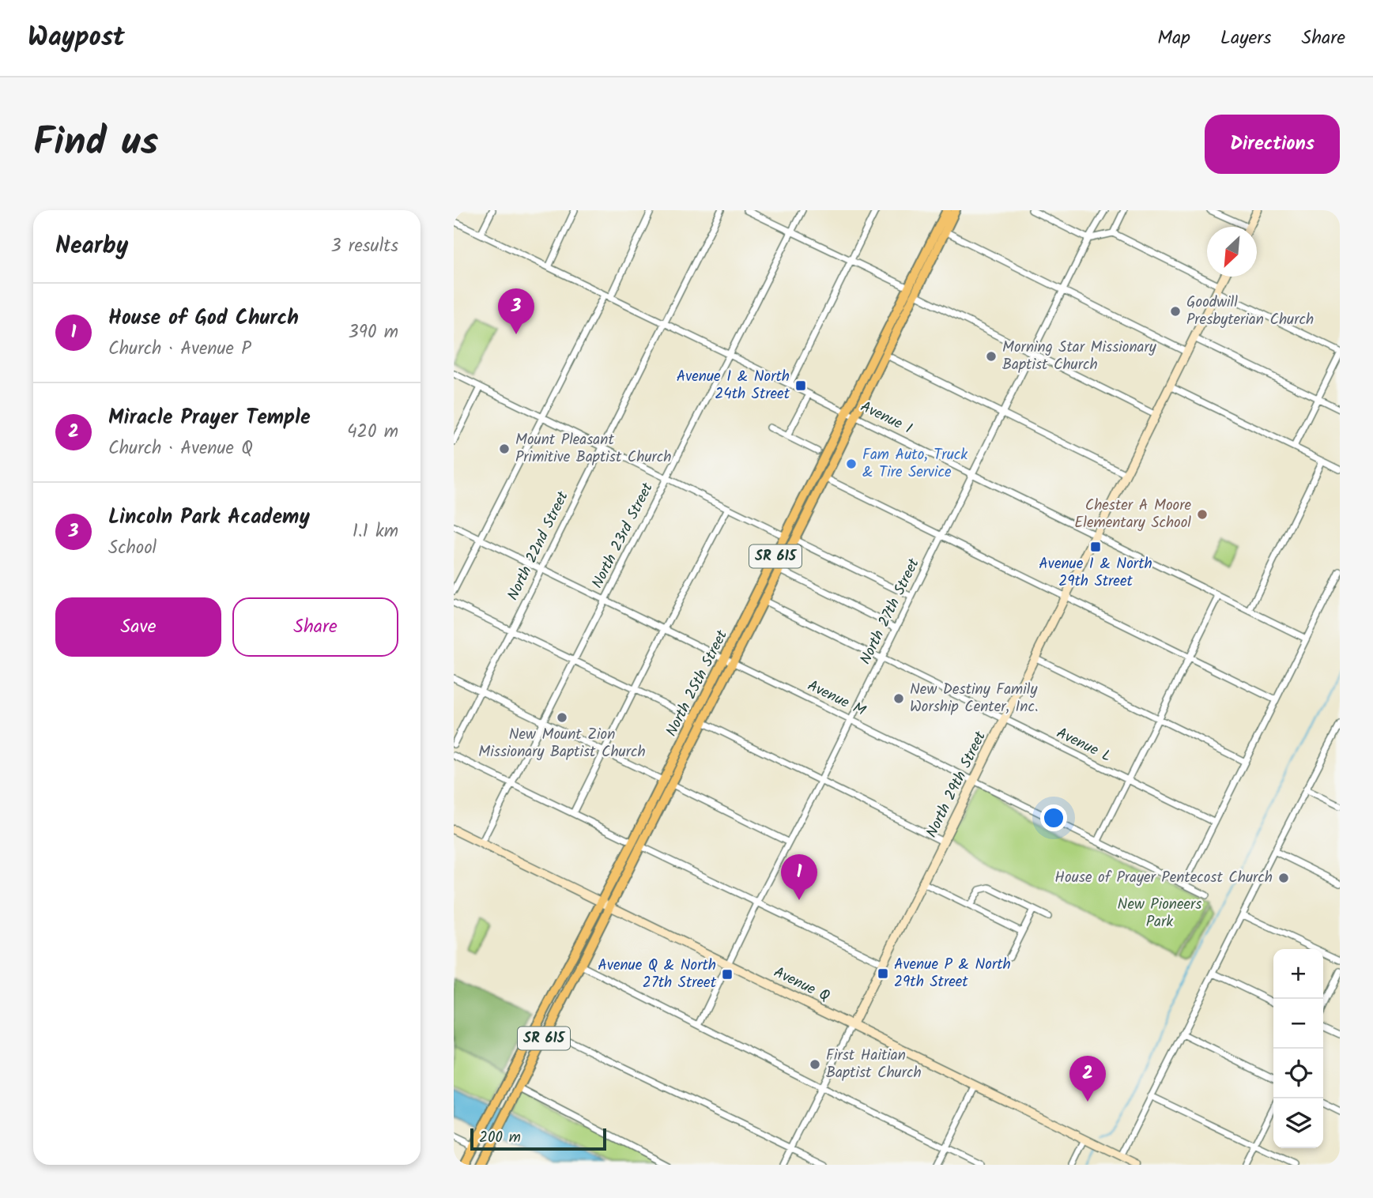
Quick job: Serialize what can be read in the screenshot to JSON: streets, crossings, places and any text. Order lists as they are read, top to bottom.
{
  "streets": {
    "main road": ["SR 615", "North 25th Street"],
    "street": [
      "Avenue I",
      "North 23rd Street",
      "North 22nd Street",
      "North 27th Street",
      "Avenue M",
      "Avenue L",
      "North 29th Street",
      "Avenue Q"
    ]
  },
  "crossings": [
    ["Avenue I", "North 23rd Street"],
    ["Avenue I", "North 22nd Street"],
    ["Avenue I", "North 27th Street"],
    ["Avenue I", "North 25th Street"],
    ["Avenue I", "North 29th Street"],
    ["North 23rd Street", "Avenue M"],
    ["North 23rd Street", "Avenue Q"],
    ["North 22nd Street", "Avenue M"],
    ["North 27th Street", "Avenue M"],
    ["North 27th Street", "Avenue L"],
    ["North 27th Street", "Avenue Q"],
    ["North 25th Street", "Avenue M"],
    ["North 25th Street", "Avenue L"],
    ["North 25th Street", "Avenue Q"],
    ["Avenue M", "North 29th Street"],
    ["Avenue L", "North 29th Street"],
    ["North 29th Street", "Avenue Q"]
  ],
  "parks": ["New Pioneers Park"],
  "places": {
    "other": [
      "Goodwill Presbyterian Church",
      "Morning Star Missionary Baptist Church",
      "Mount Pleasant Primitive Baptist Church",
      "Fam Auto, Truck & Tire Service",
      "Chester A Moore Elementary School",
      "New Destiny Family Worship Center, Inc.",
      "New Mount Zion Missionary Baptist Church",
      "House of Prayer Pentecost Church",
      "First Haitian Baptist Church"
    ],
    "transit": [
      "Avenue I & North 24th Street",
      "Avenue I & North 29th Street",
      "Avenue P & North 29th Street",
      "Avenue Q & North 27th Street"
    ]
  },
  "scale_bar": "200 m",
  "north": "bottom left",
  "page": {
    "header": "Waypost",
    "nav": ["Map", "Layers", "Share"],
    "title": "Find us",
    "buttons": [
      "Directions",
      ["Save", "Share"]
    ],
    "heading": ["Nearby", "3 results"],
    "list": [
      {
        "mark": "1",
        "name": "House of God Church",
        "note": "Church · Avenue P",
        "value": "390 m"
      },
      {
        "mark": "2",
        "name": "Miracle Prayer Temple",
        "note": "Church · Avenue Q",
        "value": "420 m"
      },
      {
        "mark": "3",
        "name": "Lincoln Park Academy",
        "note": "School",
        "value": "1.1 km"
      }
    ],
    "pins": ["3", "1", "2"],
    "map_buttons": ["+", "−"],
    "scale": "200 m"
  }
}
